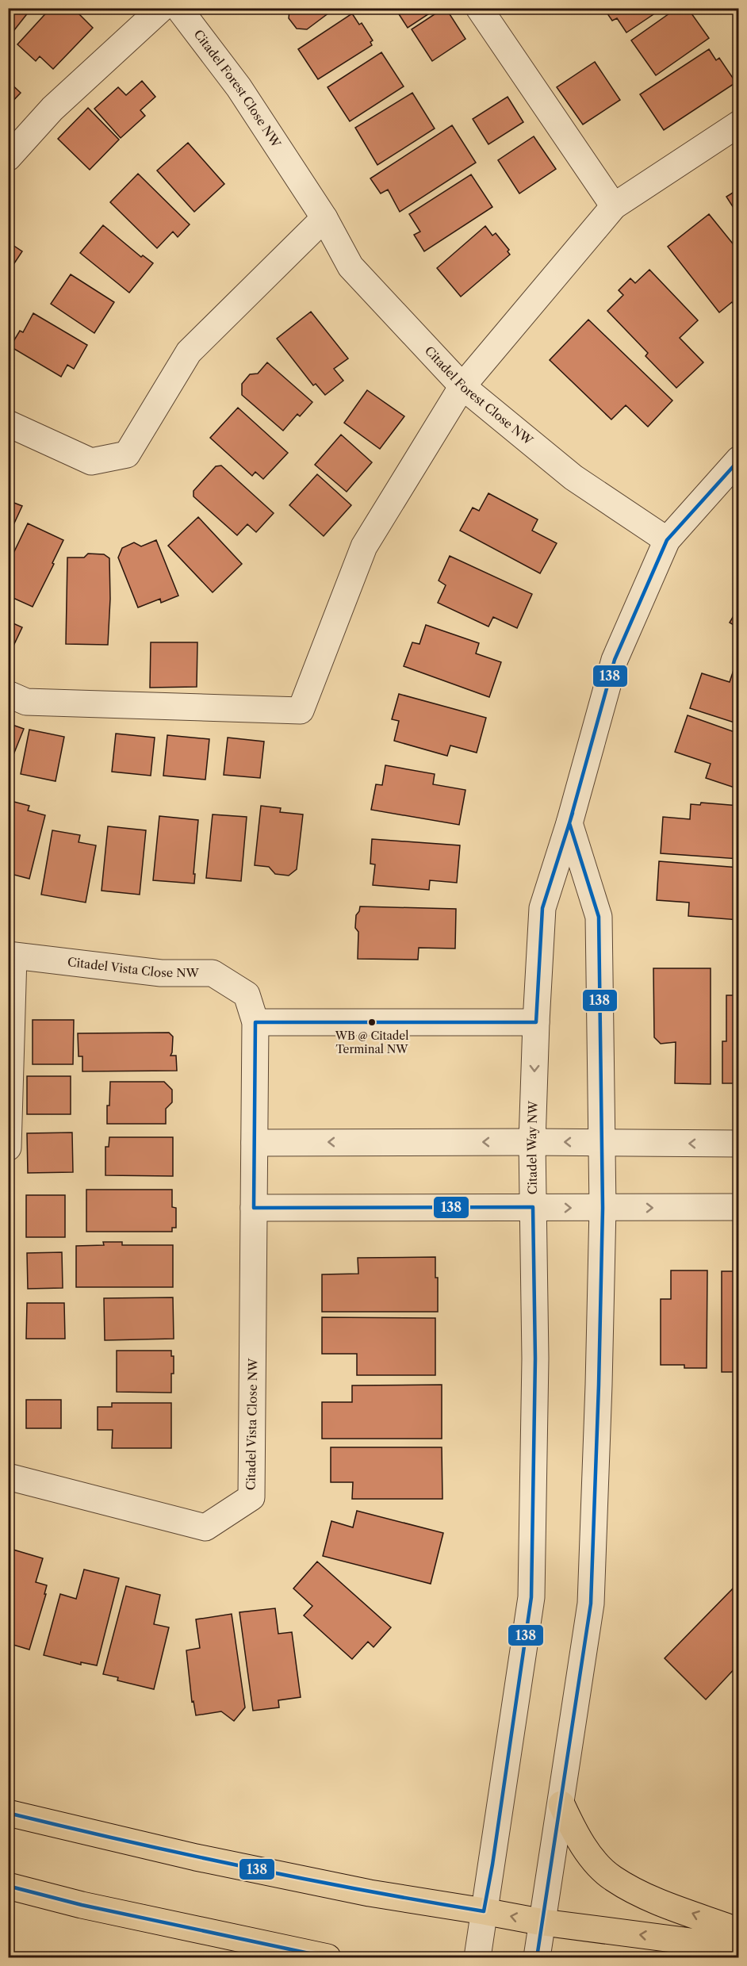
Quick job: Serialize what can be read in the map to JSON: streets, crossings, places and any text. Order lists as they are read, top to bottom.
{
  "streets": {
    "street": ["Citadel Forest Close NW", "Citadel Vista Close NW", "Citadel Way NW"]
  },
  "crossings": [
    ["Citadel Forest Close NW", "Citadel Way NW"]
  ],
  "places": ["WB @ Citadel Terminal NW"],
  "lines": ["transit line 138"]
}
